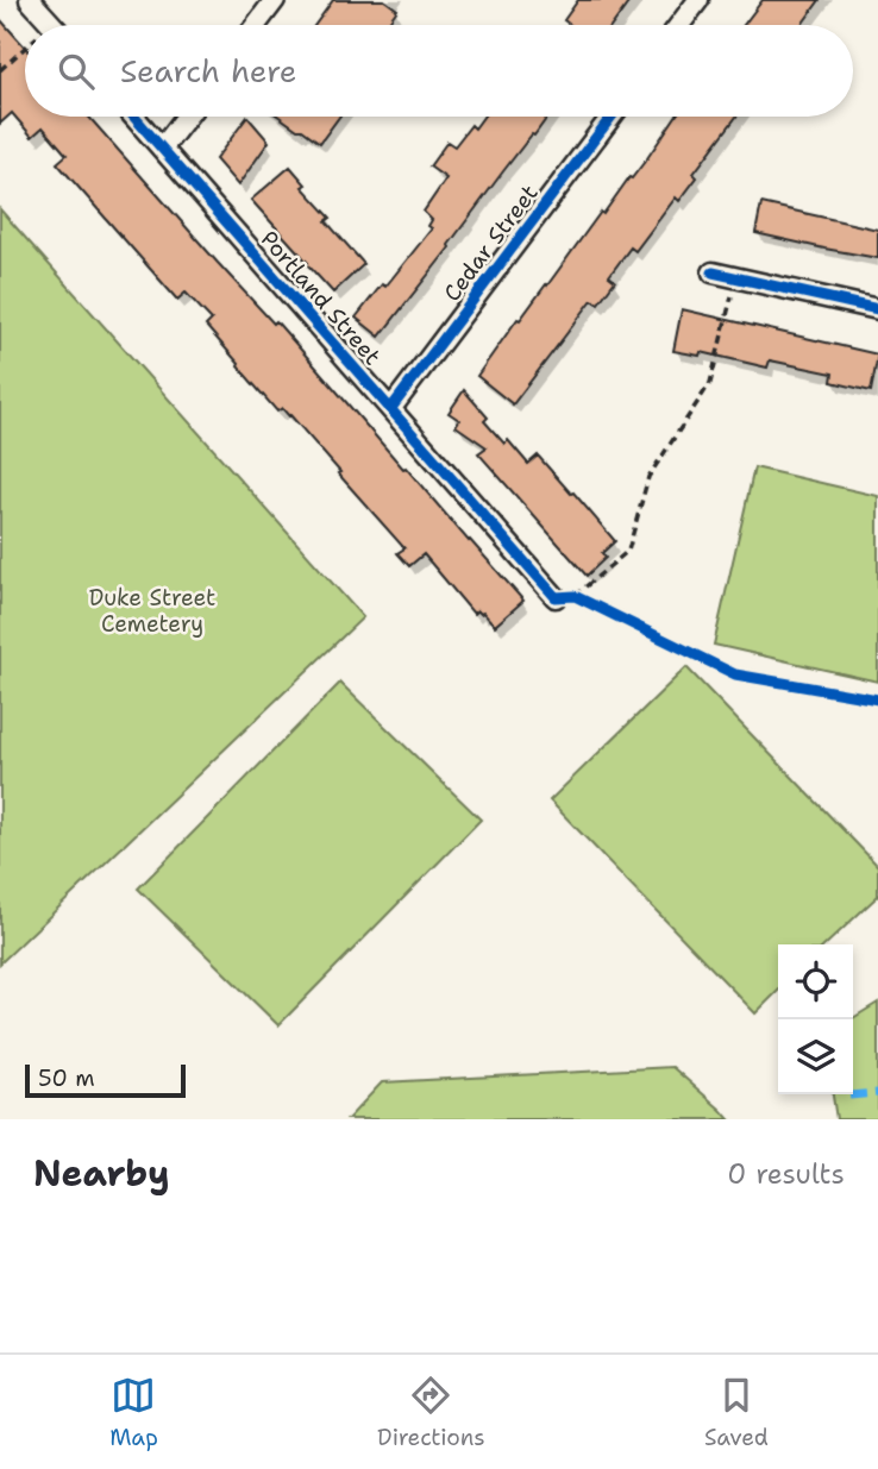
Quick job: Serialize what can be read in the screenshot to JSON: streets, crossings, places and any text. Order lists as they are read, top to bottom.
{
  "streets": {
    "street": ["Cedar Street", "Portland Street"]
  },
  "crossings": [
    ["Cedar Street", "Portland Street"]
  ],
  "parks": ["Duke Street Cemetery"],
  "scale_bar": "50 m",
  "page": {
    "search": "Search here",
    "scale": "50 m",
    "heading": ["Nearby", "0 results"],
    "nav": ["Map", "Directions", "Saved"]
  }
}
